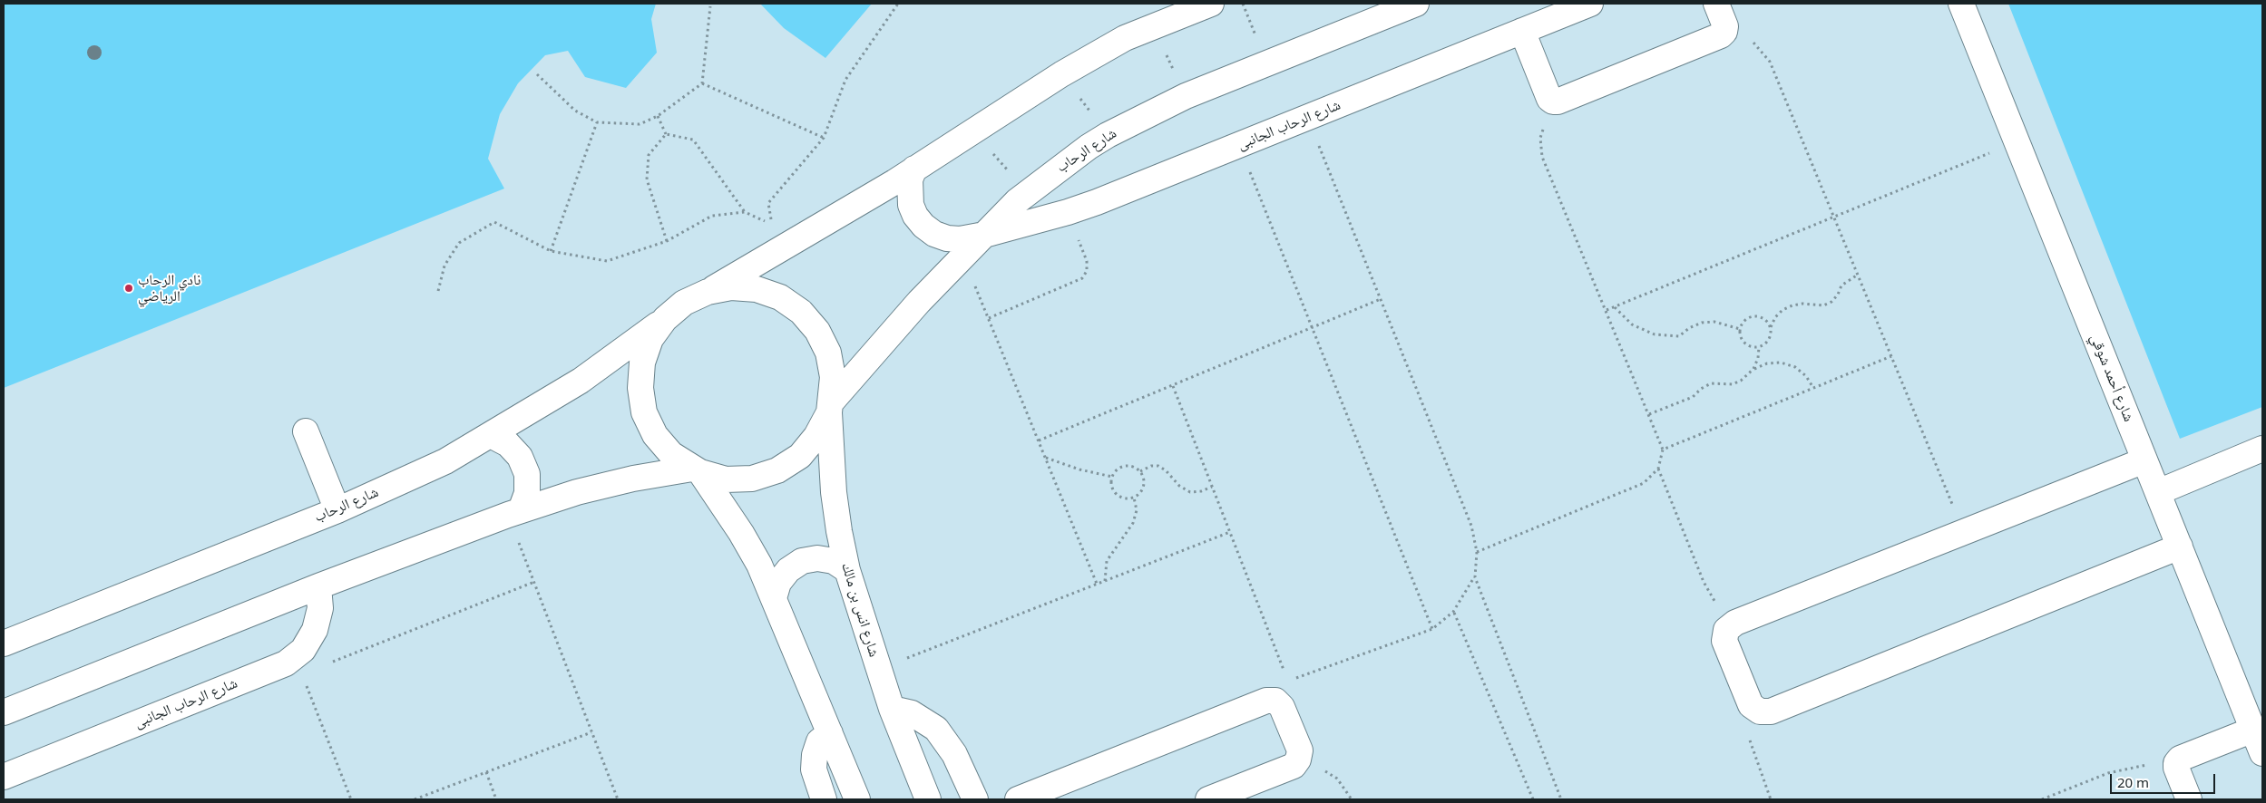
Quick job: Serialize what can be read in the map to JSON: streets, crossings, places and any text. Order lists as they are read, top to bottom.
{
  "streets": {
    "street": [
      "شارع الرحاب الجانبى",
      "شارع الرحاب",
      "شارع أحمد شوقي",
      "شارع انس بن مالك"
    ]
  },
  "crossings": [
    ["شارع الرحاب الجانبى", "شارع الرحاب"],
    ["شارع الرحاب", "شارع انس بن مالك"]
  ],
  "places": ["نادي الرحاب الرياضي"],
  "scale_bar": "20 m"
}
